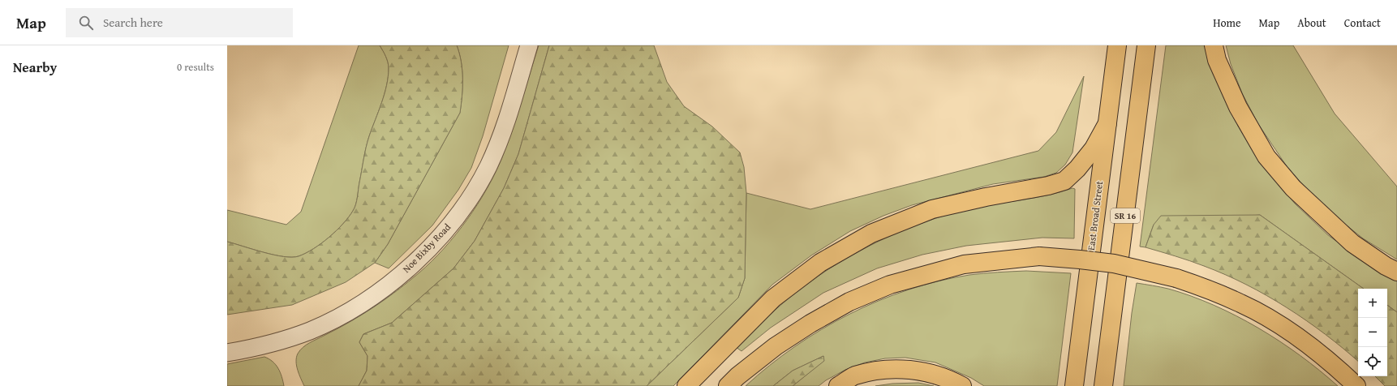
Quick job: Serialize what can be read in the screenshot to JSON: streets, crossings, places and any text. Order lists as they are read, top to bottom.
{
  "streets": {
    "main road": ["East Broad Street", "SR 16"],
    "street": ["Noe Bixby Road"]
  },
  "page": {
    "header": "Map",
    "search": "Search here",
    "nav": [
      "Home",
      "Map",
      "About",
      "Contact"
    ],
    "heading": ["Nearby", "0 results"],
    "map_buttons": ["+", "−"]
  }
}
